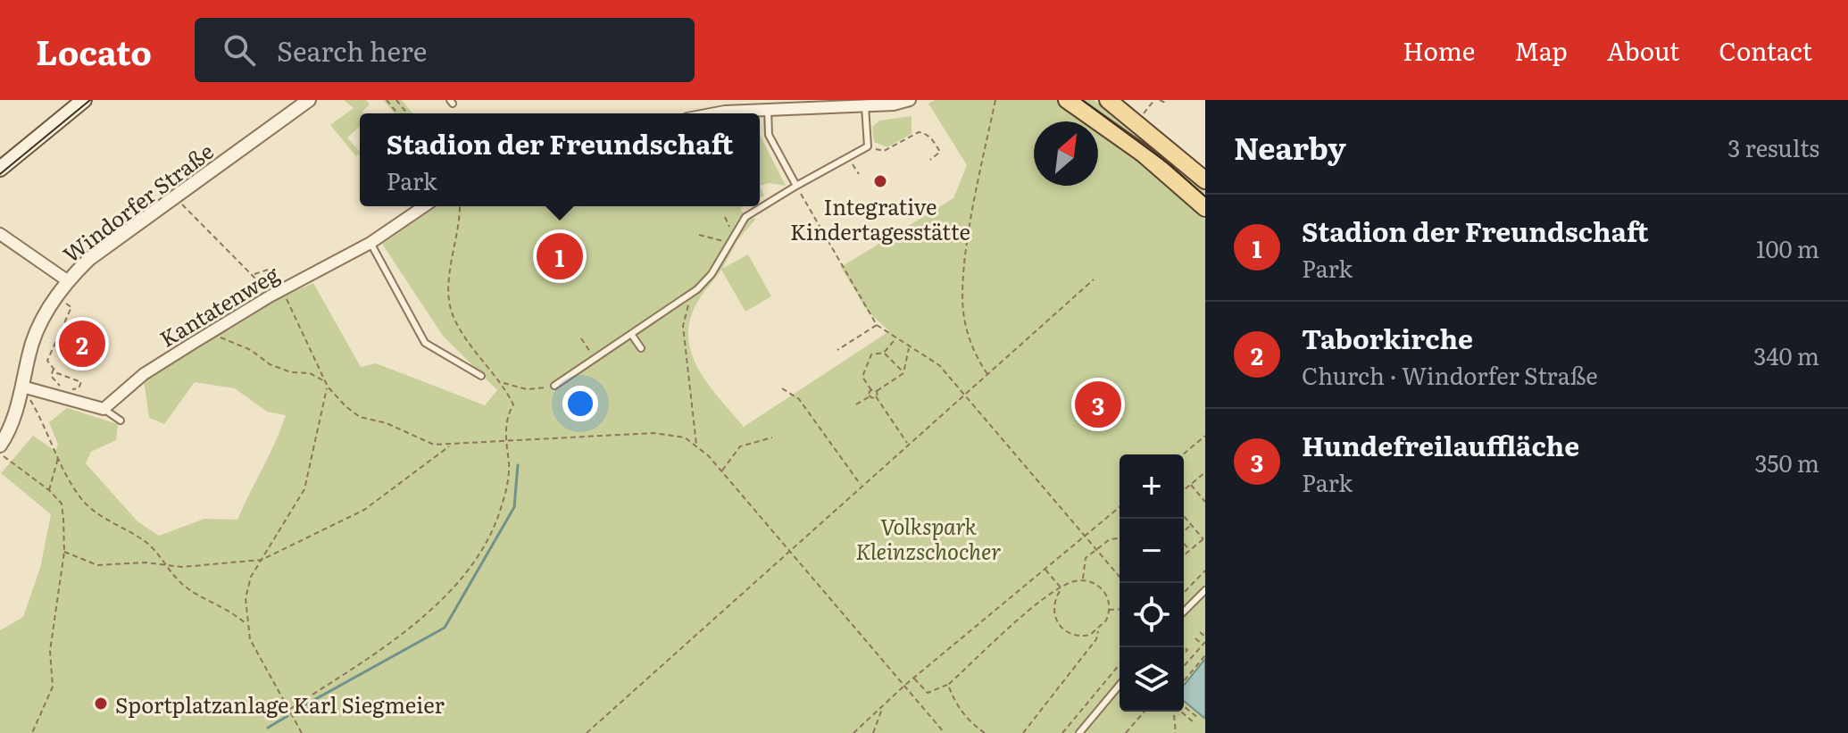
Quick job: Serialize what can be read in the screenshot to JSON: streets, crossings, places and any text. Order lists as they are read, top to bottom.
{
  "streets": {
    "street": ["Windorfer Straße", "Kantatenweg"]
  },
  "parks": ["Volkspark Kleinzschocher"],
  "places": ["Integrative Kindertagesstätte", "Sportplatzanlage Karl Siegmeier"],
  "north": "top right",
  "page": {
    "header": "Locato",
    "search": "Search here",
    "nav": [
      "Home",
      "Map",
      "About",
      "Contact"
    ],
    "heading": ["Nearby", "3 results"],
    "popup": ["Stadion der Freundschaft", "Park"],
    "list": [
      {
        "mark": "1",
        "name": "Stadion der Freundschaft",
        "note": "Park",
        "value": "100 m"
      },
      {
        "mark": "2",
        "name": "Taborkirche",
        "note": "Church · Windorfer Straße",
        "value": "340 m"
      },
      {
        "mark": "3",
        "name": "Hundefreilauffläche",
        "note": "Park",
        "value": "350 m"
      }
    ],
    "pins": ["1", "2", "3"],
    "map_buttons": ["+", "−"]
  }
}
